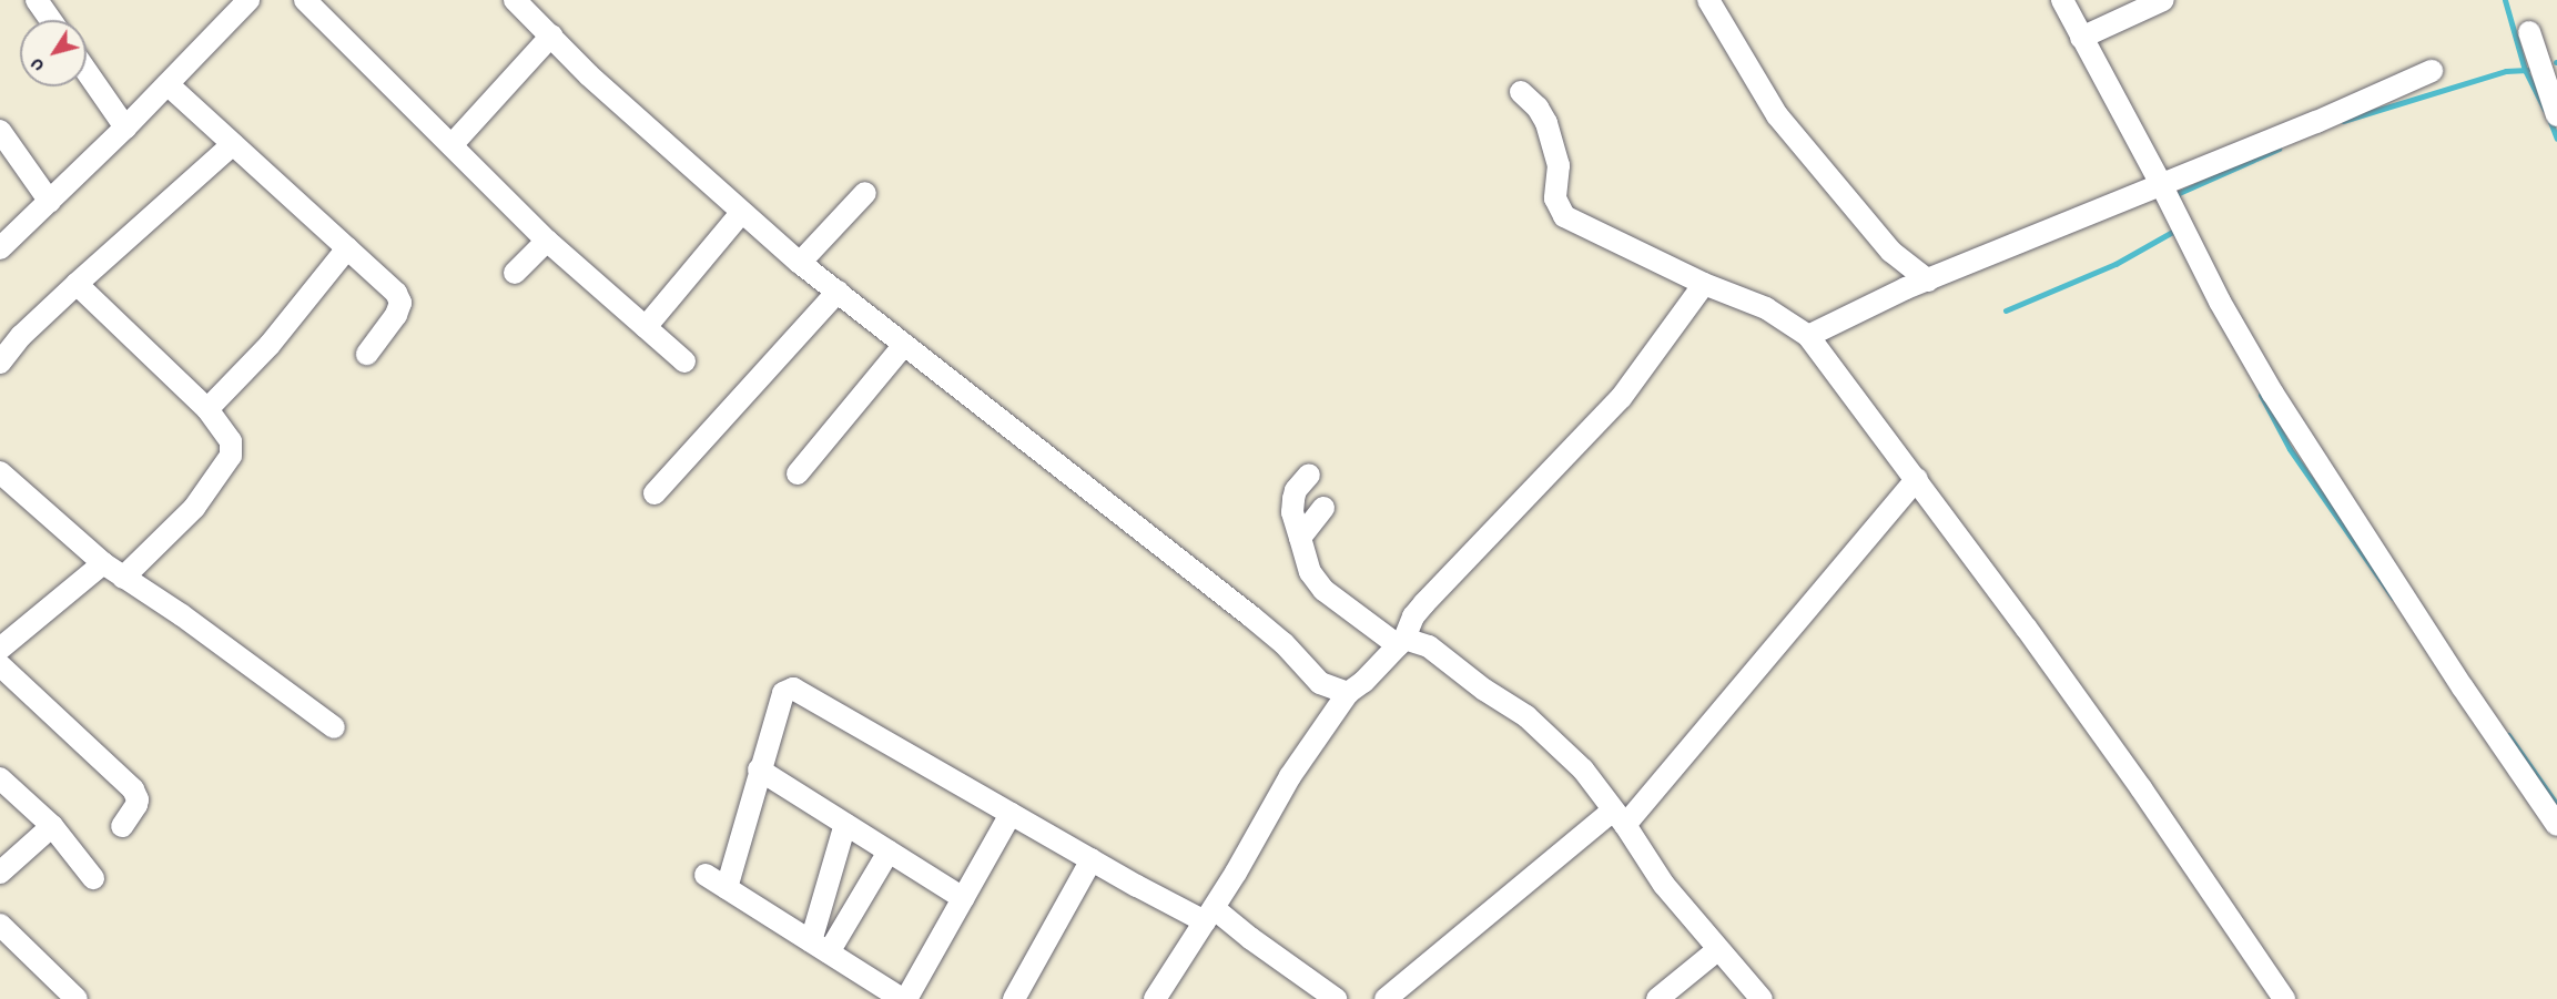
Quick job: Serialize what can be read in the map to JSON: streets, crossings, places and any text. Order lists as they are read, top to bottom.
{
  "north": "bottom left"
}
